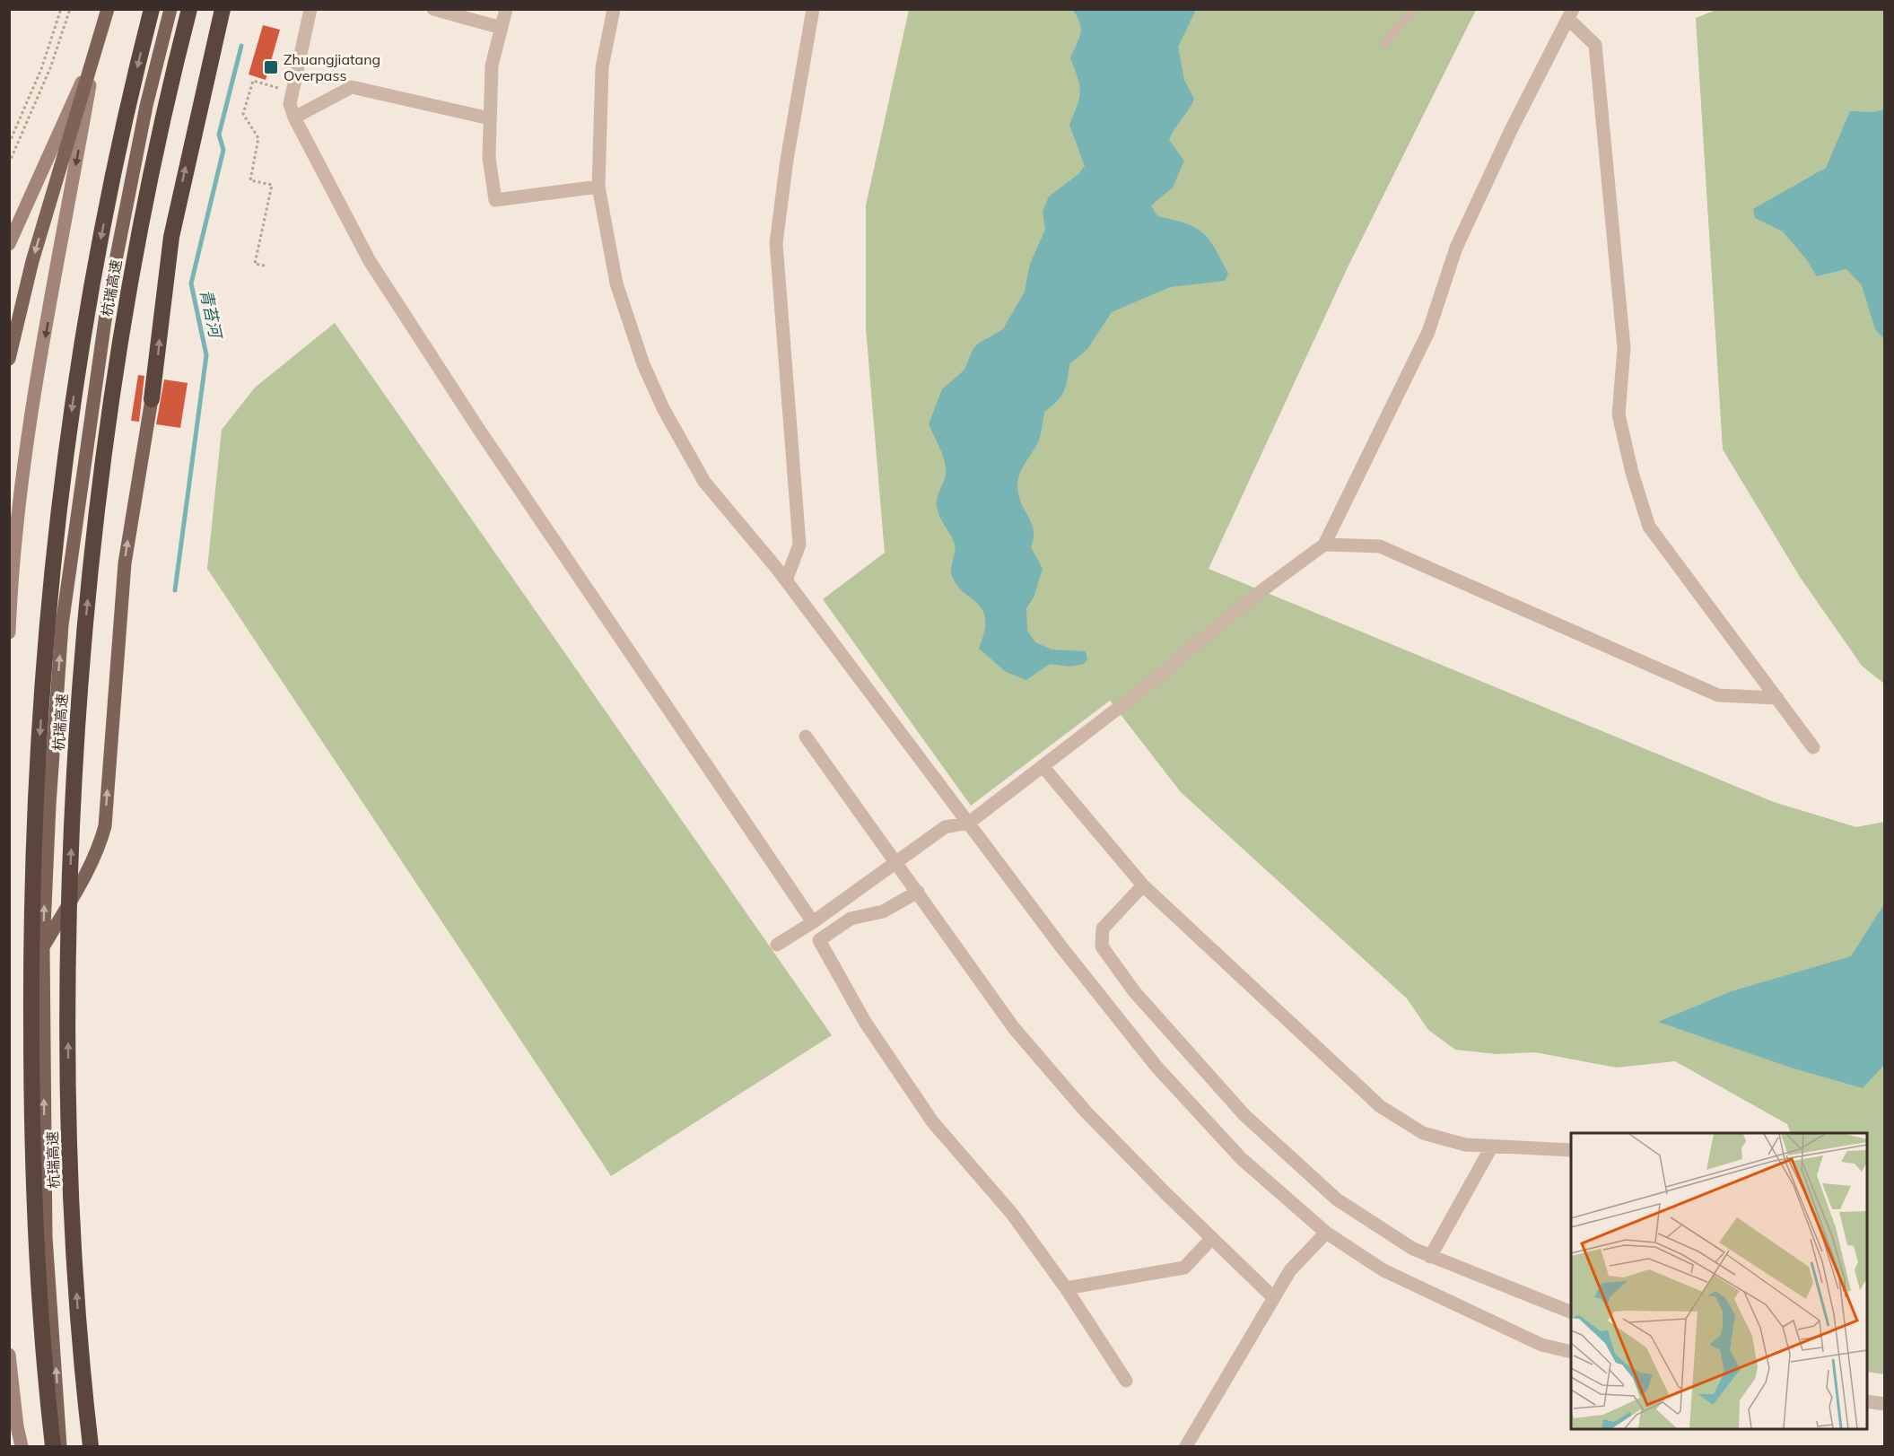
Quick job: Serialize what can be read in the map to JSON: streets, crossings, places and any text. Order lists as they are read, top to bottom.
{
  "streets": {
    "highway": ["杭瑞高速"]
  },
  "water": ["青苔河"],
  "places": {
    "transit": ["Zhuangjiatang Overpass"]
  }
}
